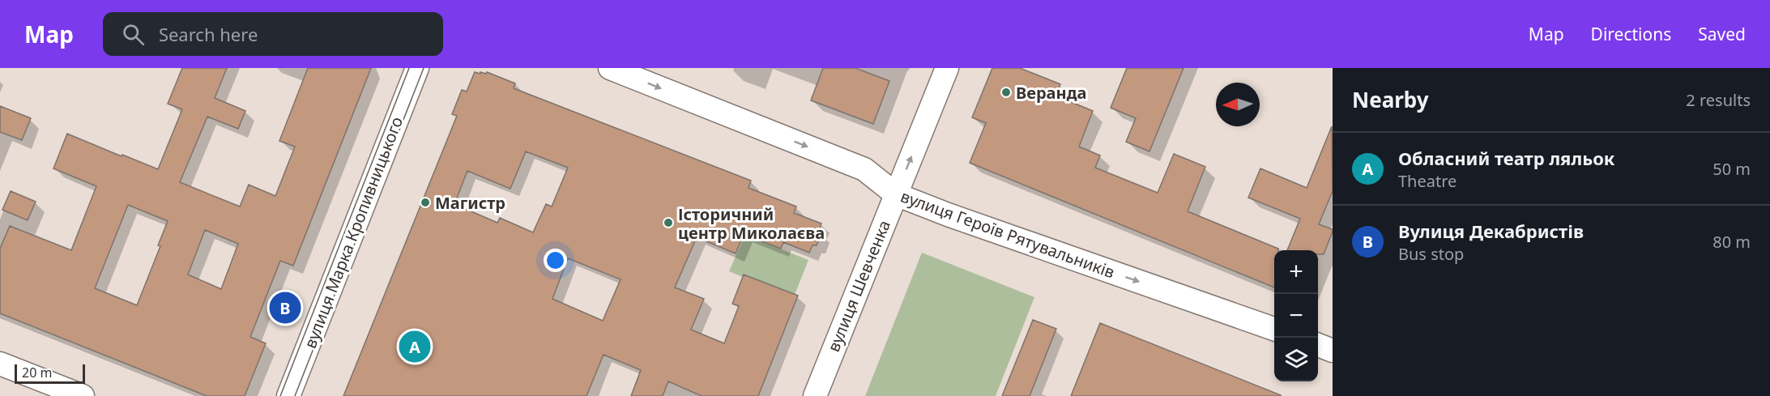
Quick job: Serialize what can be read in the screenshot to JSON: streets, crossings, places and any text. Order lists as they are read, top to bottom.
{
  "streets": {
    "street": ["вулиця Марка Кропивницького", "вулиця Героїв Рятувальників", "вулиця Шевченка"]
  },
  "crossings": [
    ["вулиця Героїв Рятувальників", "вулиця Шевченка"]
  ],
  "one_way": ["вулиця Героїв Рятувальників", "вулиця Шевченка"],
  "places": ["Веранда", "Магистр", "Історичний центр Миколаєва"],
  "scale_bar": "20 m",
  "north": "left",
  "page": {
    "header": "Map",
    "search": "Search here",
    "nav": ["Map", "Directions", "Saved"],
    "heading": ["Nearby", "2 results"],
    "list": [
      {
        "mark": "A",
        "name": "Обласний театр ляльок",
        "note": "Theatre",
        "value": "50 m"
      },
      {
        "mark": "B",
        "name": "Вулиця Декабристів",
        "note": "Bus stop",
        "value": "80 m"
      }
    ],
    "map_buttons": ["+", "−"],
    "pins": ["B", "A"],
    "scale": "20 m"
  }
}
